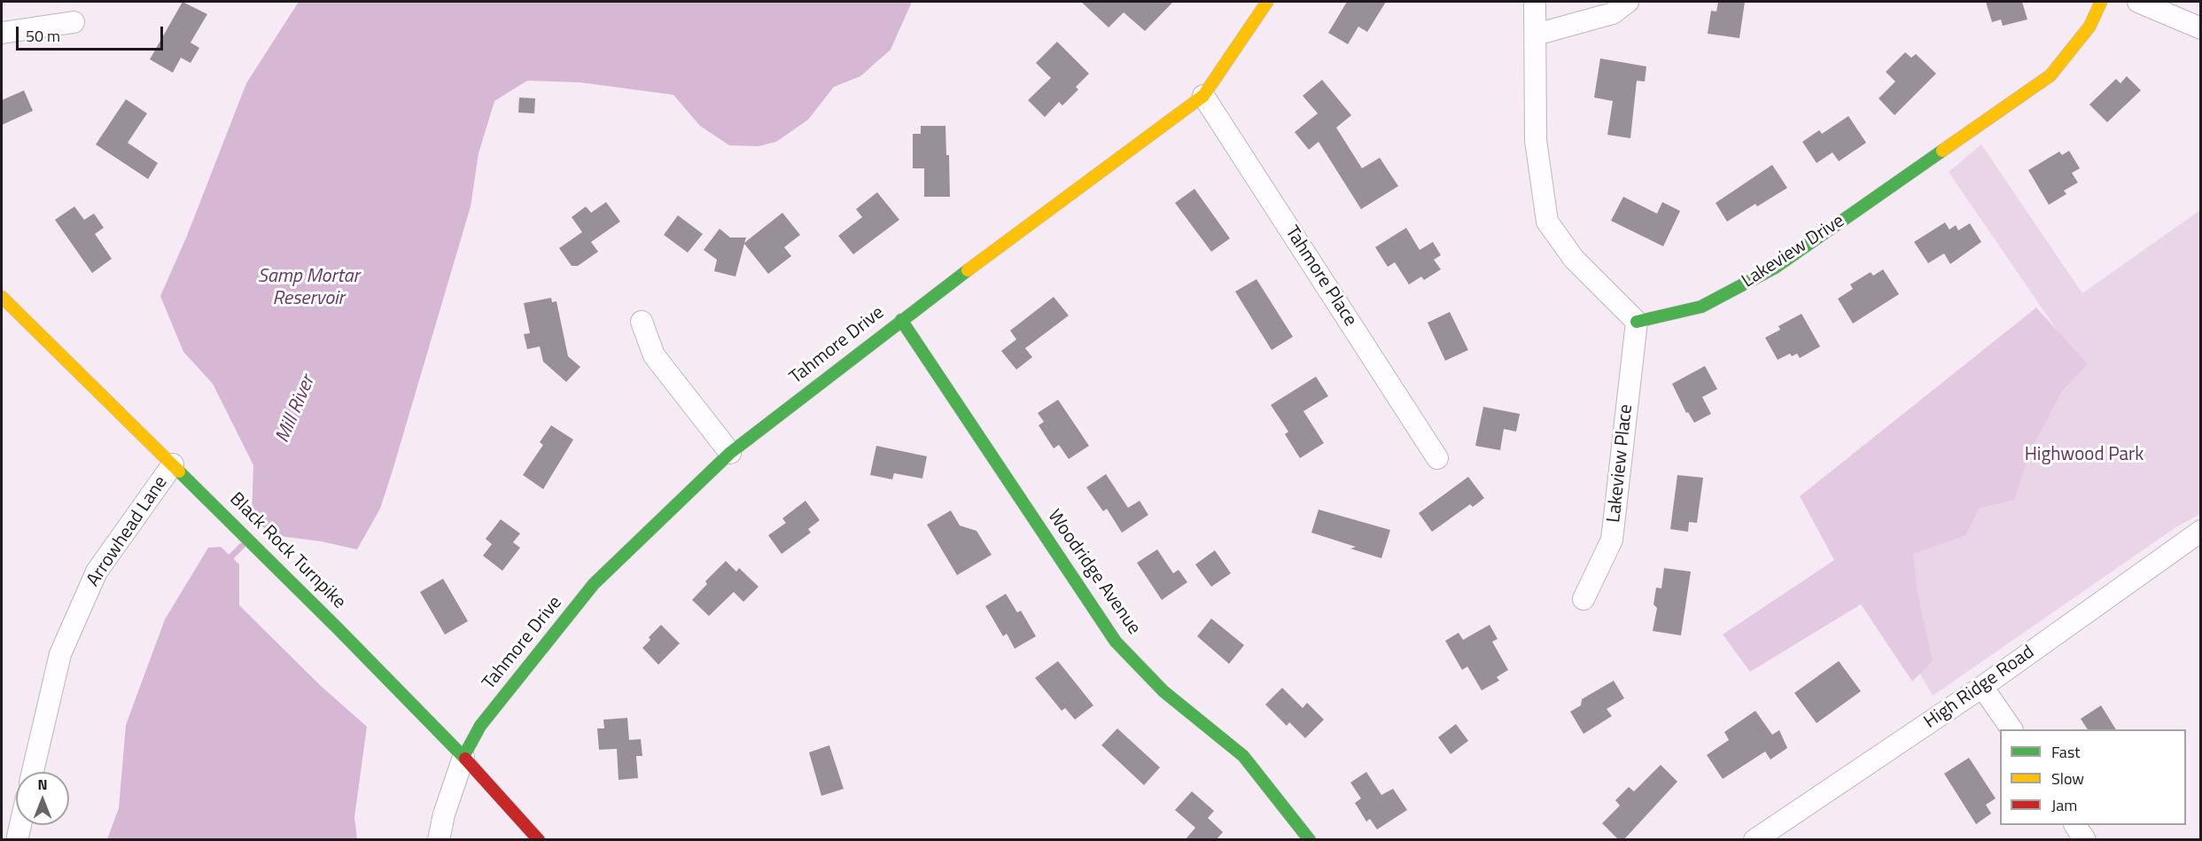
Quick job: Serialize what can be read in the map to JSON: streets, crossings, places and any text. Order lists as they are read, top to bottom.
{
  "streets": {
    "street": [
      "Lakeview Drive",
      "Tahmore Place",
      "Tahmore Drive",
      "Lakeview Place",
      "Arrowhead Lane",
      "Black Rock Turnpike",
      "Woodridge Avenue",
      "High Ridge Road"
    ]
  },
  "crossings": [
    ["Lakeview Drive", "Lakeview Place"],
    ["Tahmore Place", "Tahmore Drive"],
    ["Tahmore Drive", "Black Rock Turnpike"],
    ["Tahmore Drive", "Woodridge Avenue"],
    ["Arrowhead Lane", "Black Rock Turnpike"]
  ],
  "water": ["Samp Mortar Reservoir", "Mill River"],
  "parks": ["Highwood Park"],
  "legend": ["Fast", "Slow", "Jam"],
  "scale_bar": "50 m",
  "north": "top"
}
